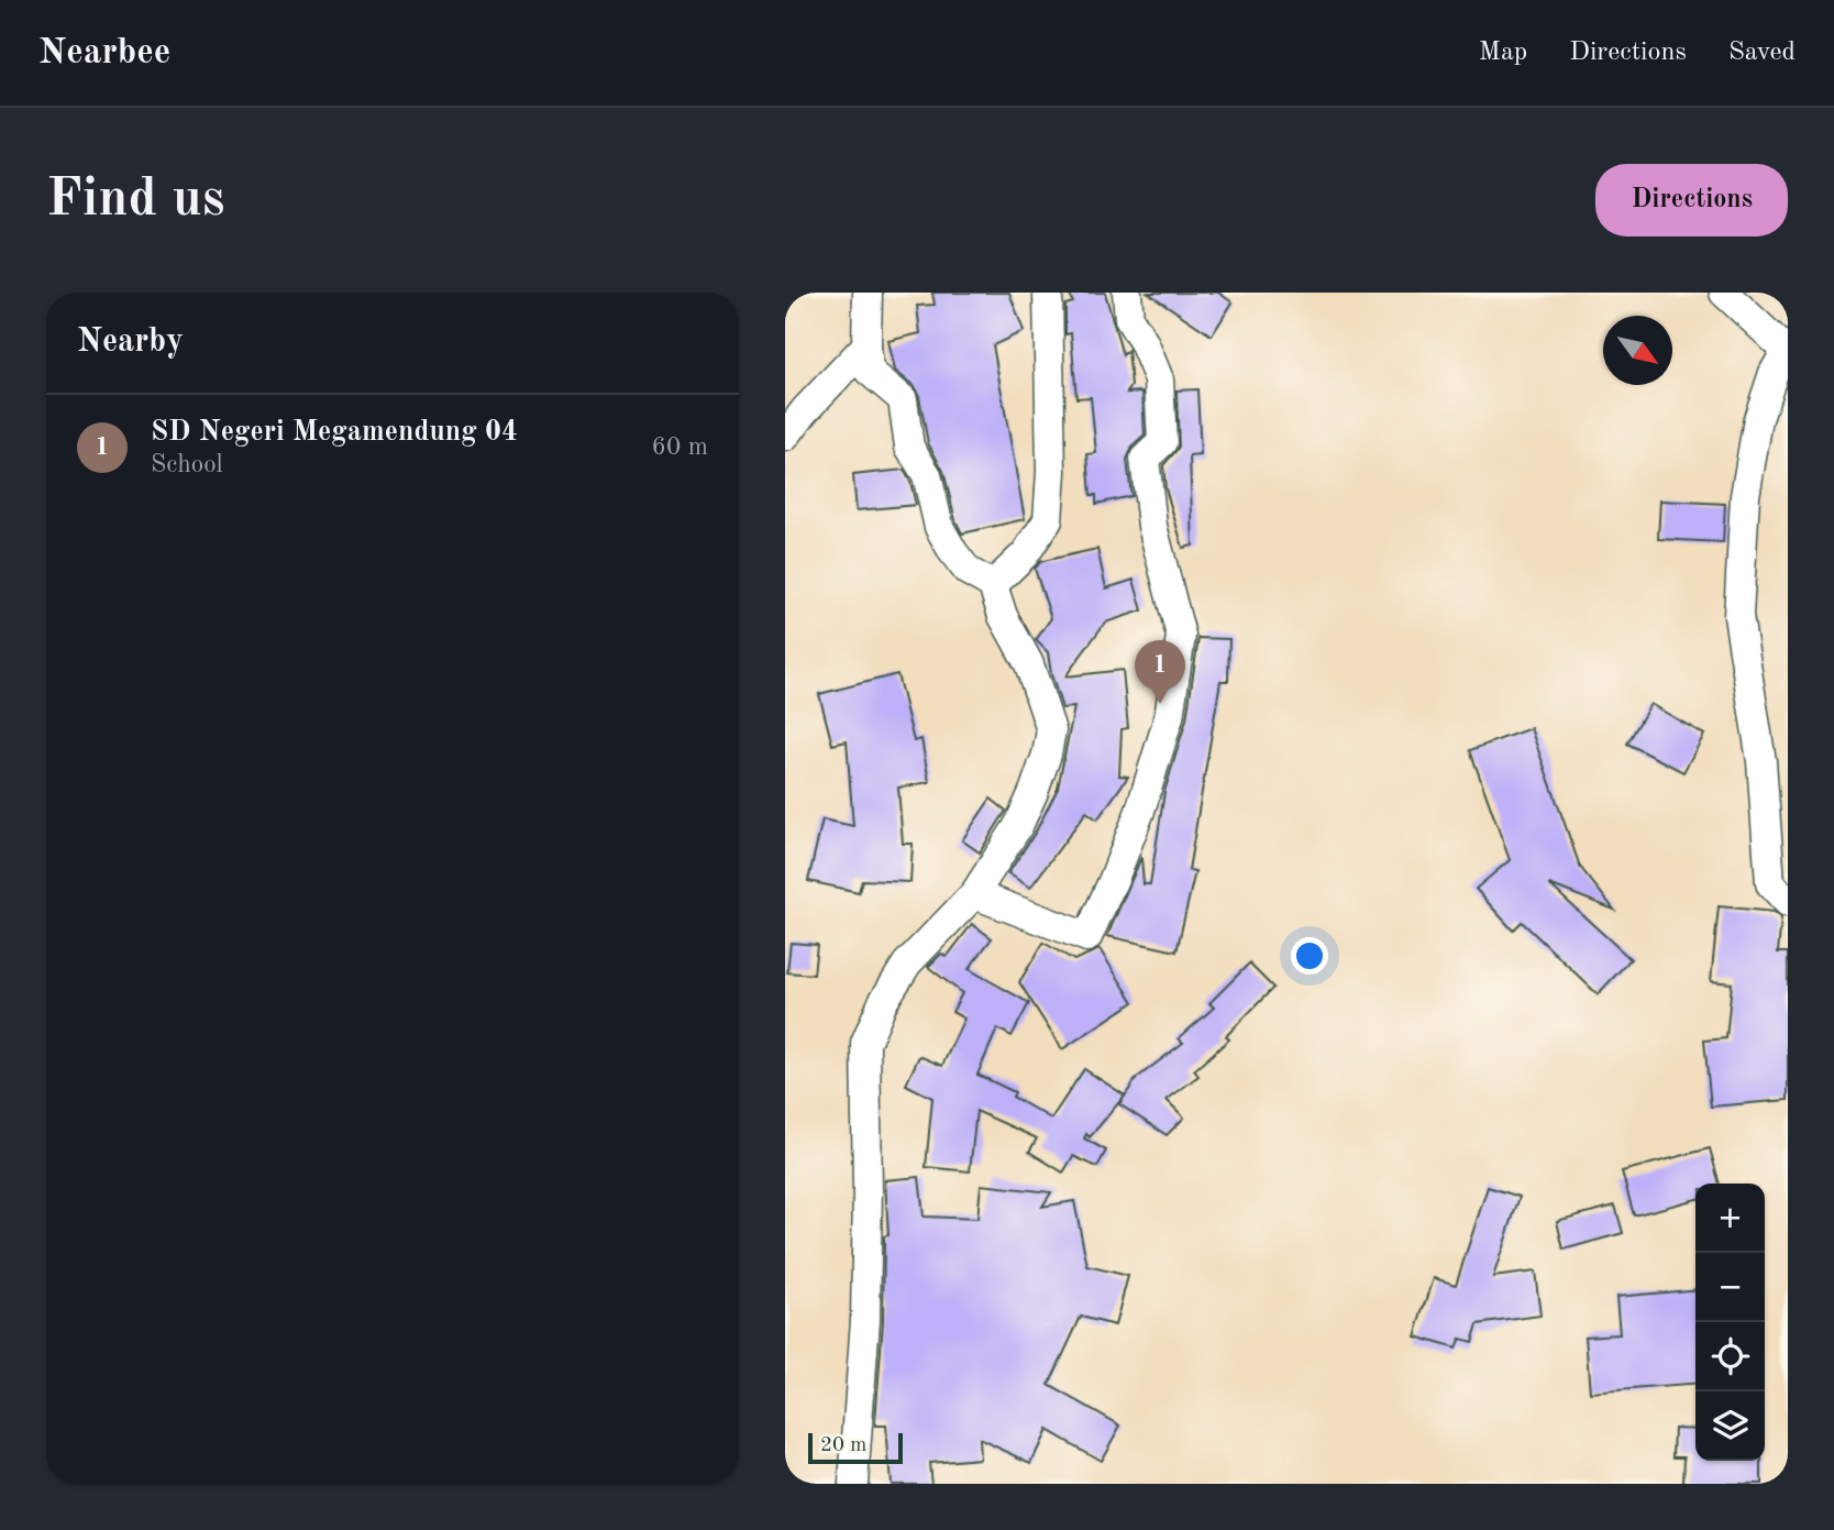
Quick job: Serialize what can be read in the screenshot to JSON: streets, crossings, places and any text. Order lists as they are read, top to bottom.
{
  "scale_bar": "20 m",
  "north": "bottom right",
  "page": {
    "header": "Nearbee",
    "nav": ["Map", "Directions", "Saved"],
    "buttons": "Directions",
    "title": "Find us",
    "heading": "Nearby",
    "list": [
      {
        "mark": "1",
        "name": "SD Negeri Megamendung 04",
        "note": "School",
        "value": "60 m"
      }
    ],
    "pins": "1",
    "map_buttons": ["+", "−"],
    "scale": "20 m"
  }
}
